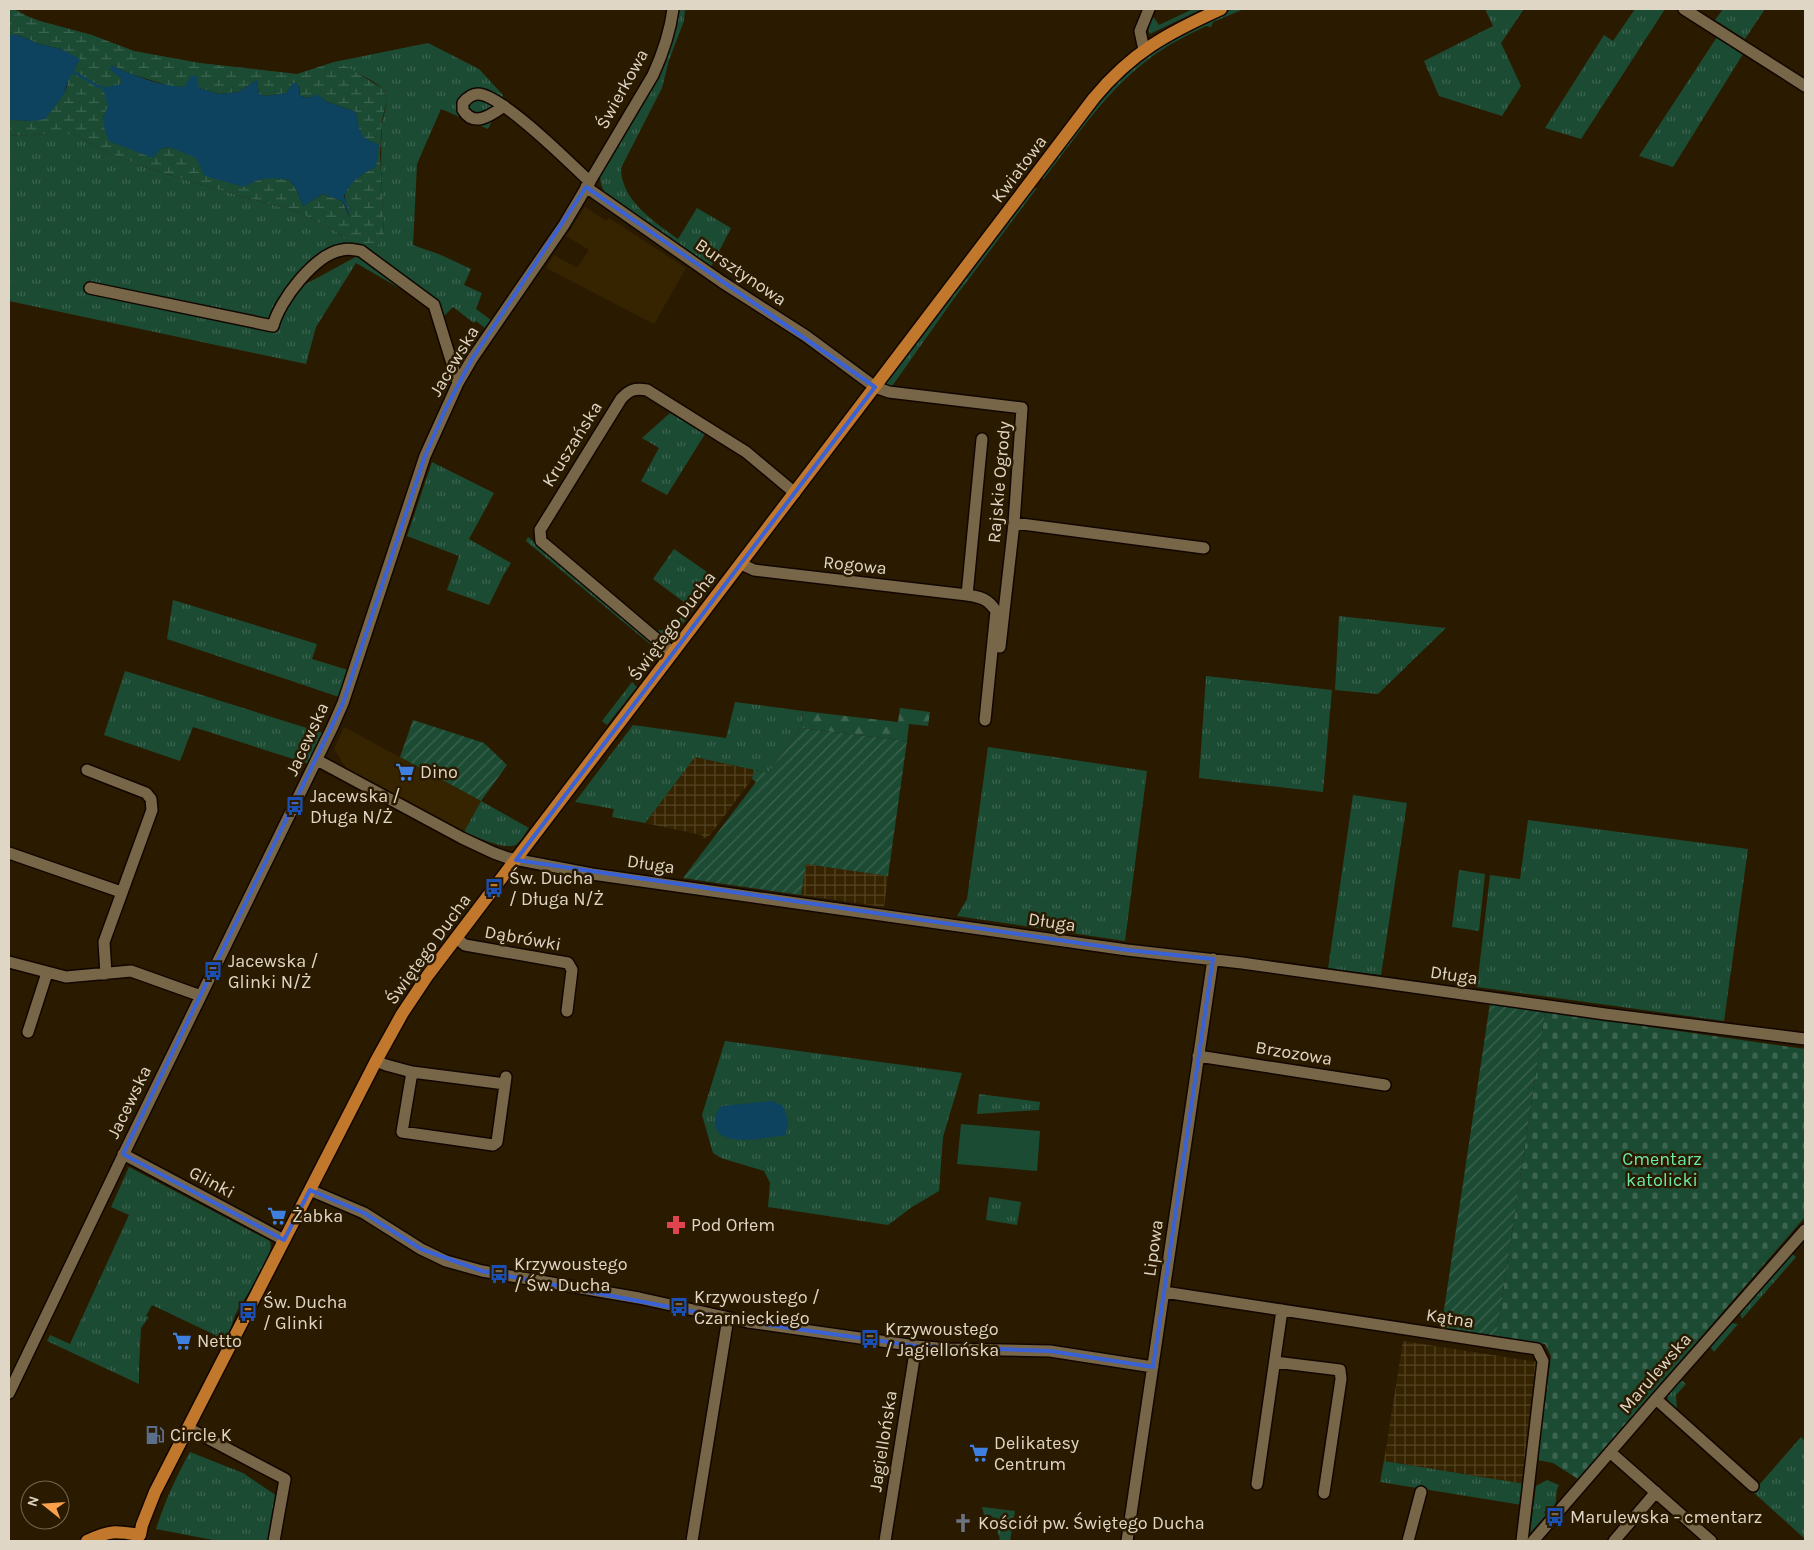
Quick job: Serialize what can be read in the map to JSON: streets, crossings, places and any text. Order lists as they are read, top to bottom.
{
  "streets": {
    "main road": ["Kwiatowa", "Świętego Ducha"],
    "street": [
      "Świerkowa",
      "Bursztynowa",
      "Jacewska",
      "Kruszańska",
      "Rajskie Ogrody",
      "Rogowa",
      "Długa",
      "Dąbrówki",
      "Brzozowa",
      "Glinki",
      "Lipowa",
      "Kątna",
      "Marulewska",
      "Jagiellońska"
    ]
  },
  "crossings": [
    ["Świerkowa", "Bursztynowa"],
    ["Świerkowa", "Jacewska"],
    ["Kwiatowa", "Bursztynowa"],
    ["Kwiatowa", "Rajskie Ogrody"],
    ["Kwiatowa", "Świętego Ducha"],
    ["Bursztynowa", "Jacewska"],
    ["Bursztynowa", "Rajskie Ogrody"],
    ["Bursztynowa", "Świętego Ducha"],
    ["Jacewska", "Długa"],
    ["Jacewska", "Glinki"],
    ["Kruszańska", "Świętego Ducha"],
    ["Rajskie Ogrody", "Świętego Ducha"],
    ["Rogowa", "Świętego Ducha"],
    ["Świętego Ducha", "Długa"],
    ["Świętego Ducha", "Dąbrówki"],
    ["Świętego Ducha", "Glinki"],
    ["Długa", "Lipowa"],
    ["Brzozowa", "Lipowa"],
    ["Lipowa", "Kątna"]
  ],
  "parks": ["Cmentarz katolicki"],
  "places": {
    "supermarket": [
      "Dino",
      "Żabka",
      "Netto",
      "Delikatesy Centrum"
    ],
    "bus stop": [
      "Jacewska / Długa N/Ż",
      "Św. Ducha / Długa N/Ż",
      "Jacewska / Glinki N/Ż",
      "Krzywoustego / Św. Ducha",
      "Krzywoustego / Czarnieckiego",
      "Św. Ducha / Glinki",
      "Krzywoustego / Jagiellońska",
      "Marulewska - cmentarz"
    ],
    "pharmacy": ["Pod Orłem"],
    "fuel station": ["Circle K"],
    "church": ["Kościół pw. Świętego Ducha"]
  },
  "north": "left"
}
